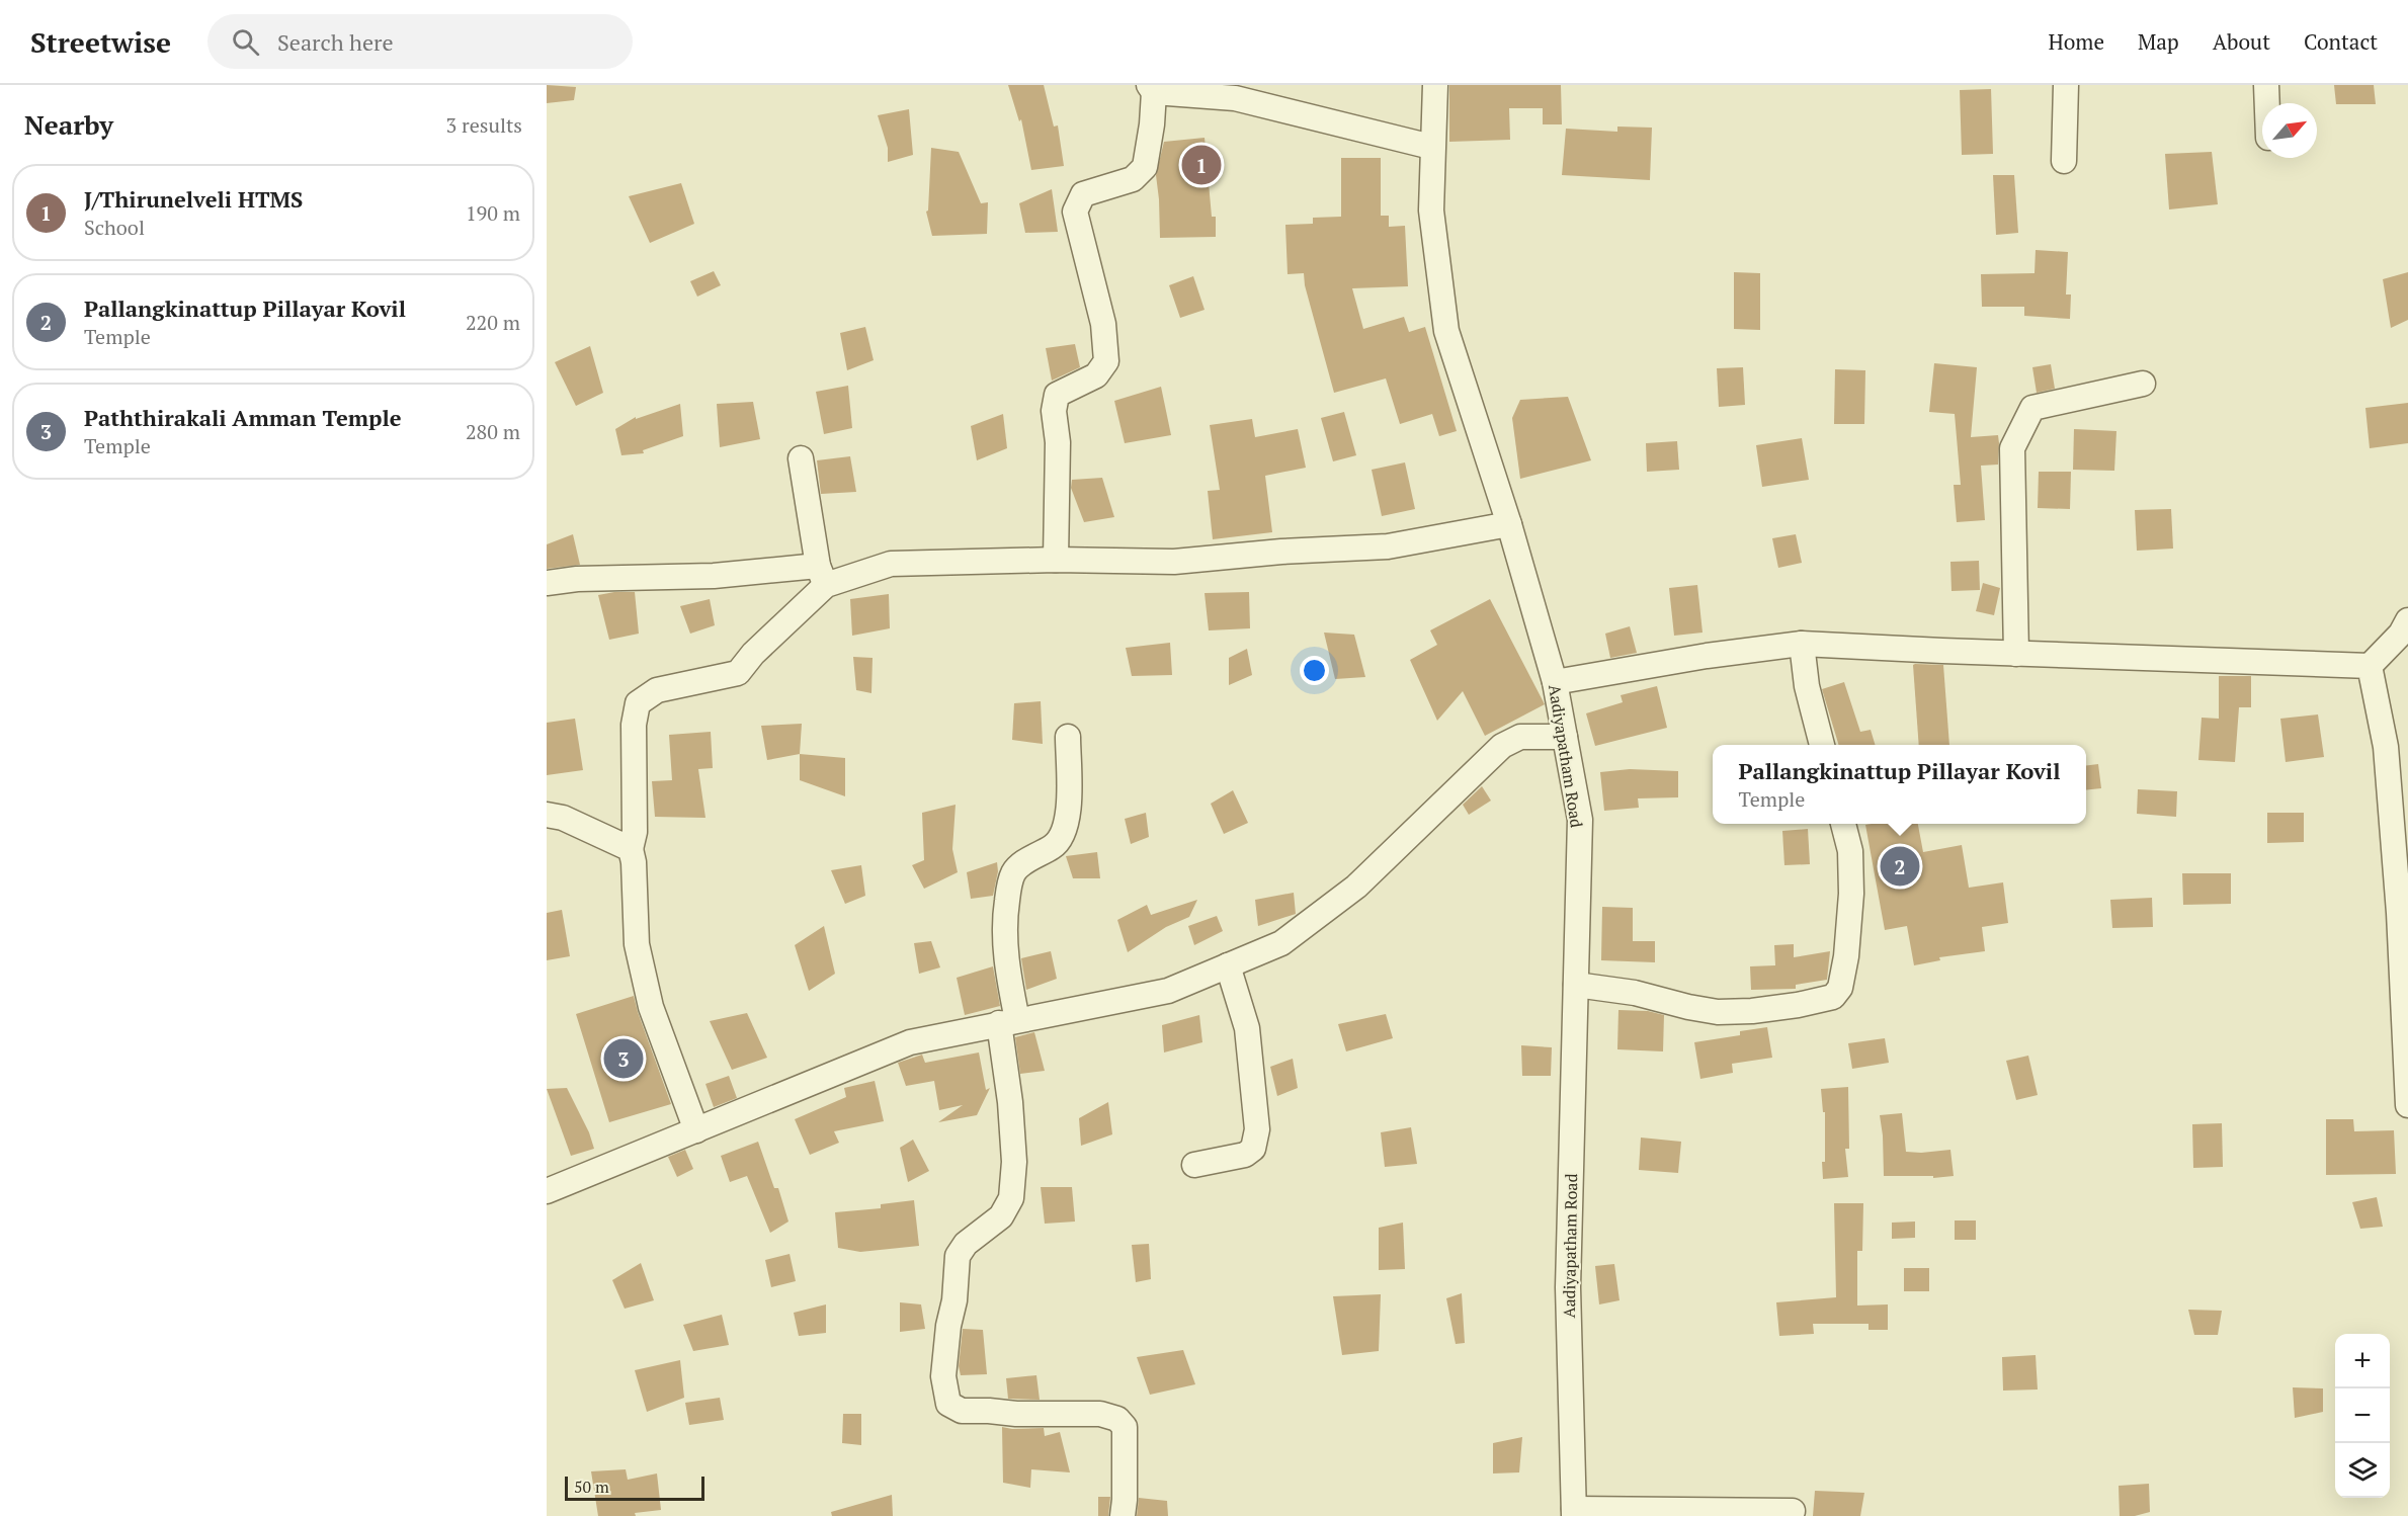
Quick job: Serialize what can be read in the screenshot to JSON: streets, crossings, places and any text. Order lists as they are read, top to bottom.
{
  "streets": {
    "street": ["Aadiyapatham Road"]
  },
  "scale_bar": "50 m",
  "north": "top right",
  "page": {
    "header": "Streetwise",
    "search": "Search here",
    "nav": [
      "Home",
      "Map",
      "About",
      "Contact"
    ],
    "heading": ["Nearby", "3 results"],
    "pins": ["1", "2", "3"],
    "list": [
      {
        "mark": "1",
        "name": "J/Thirunelveli HTMS",
        "note": "School",
        "value": "190 m"
      },
      {
        "mark": "2",
        "name": "Pallangkinattup Pillayar Kovil",
        "note": "Temple",
        "value": "220 m"
      },
      {
        "mark": "3",
        "name": "Paththirakali Amman Temple",
        "note": "Temple",
        "value": "280 m"
      }
    ],
    "popup": ["Pallangkinattup Pillayar Kovil", "Temple"],
    "map_buttons": ["+", "−"],
    "scale": "50 m"
  }
}
